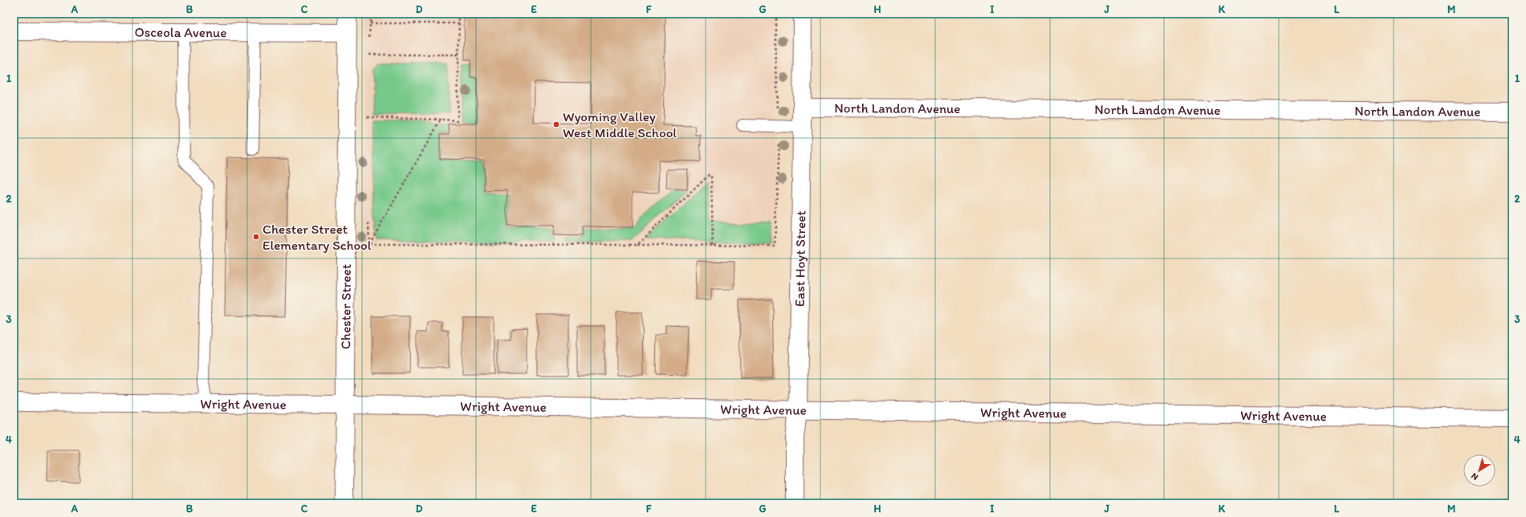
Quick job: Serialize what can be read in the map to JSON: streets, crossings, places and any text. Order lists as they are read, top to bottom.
{
  "streets": {
    "street": [
      "Osceola Avenue",
      "North Landon Avenue",
      "East Hoyt Street",
      "Chester Street",
      "Wright Avenue"
    ]
  },
  "crossings": [
    ["Osceola Avenue", "Chester Street"],
    ["North Landon Avenue", "East Hoyt Street"],
    ["East Hoyt Street", "Wright Avenue"],
    ["Chester Street", "Wright Avenue"]
  ],
  "places": ["Wyoming Valley West Middle School", "Chester Street Elementary School"],
  "north": "bottom left",
  "grid": {
    "columns": [
      "A",
      "B",
      "C",
      "D",
      "E",
      "F",
      "G",
      "H",
      "I",
      "J",
      "K",
      "L",
      "M"
    ],
    "rows": [
      "1",
      "2",
      "3",
      "4"
    ]
  }
}
